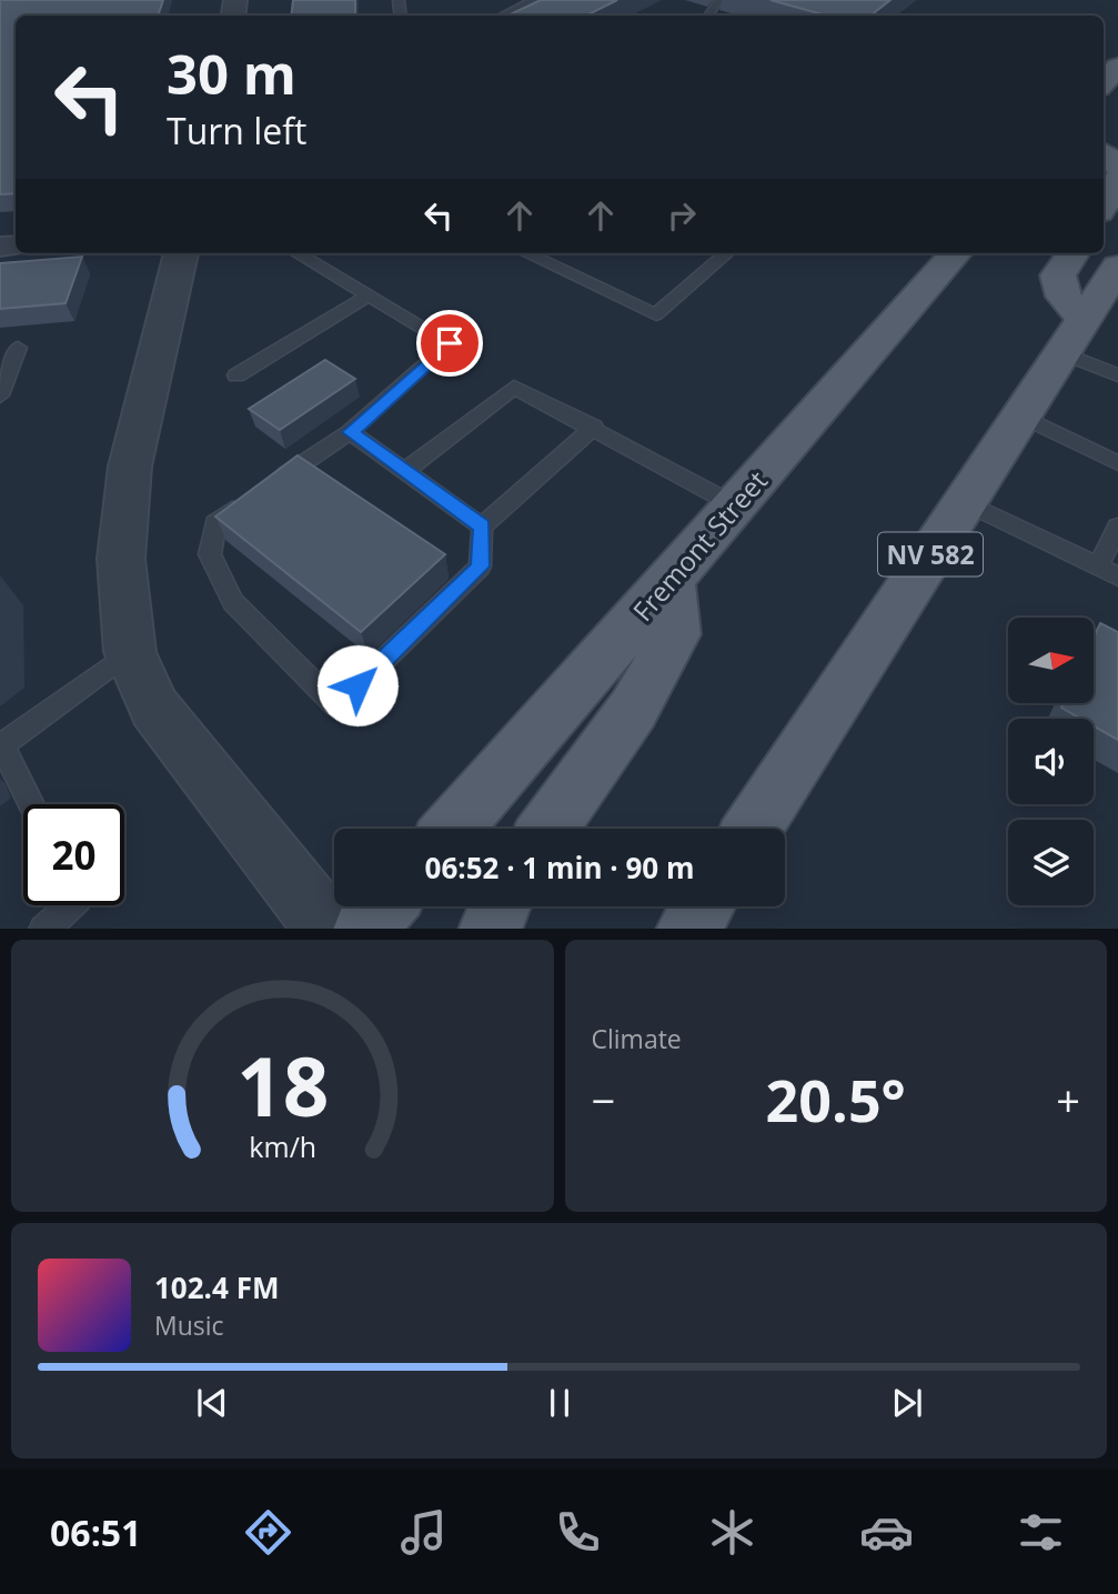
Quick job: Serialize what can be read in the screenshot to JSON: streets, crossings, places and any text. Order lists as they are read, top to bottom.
{
  "streets": {
    "main road": ["Fremont Street", "NV 582"]
  },
  "north": "right",
  "page": {
    "turn": ["30 m", "Turn left"],
    "limit": "20",
    "trip": "06:52 · 1 min · 90 m",
    "tile": "Climate",
    "heat": ["−", "20.5°", "+"],
    "song": ["102.4 FM", "Music"],
    "tabs": "06:51",
    "gauge": ["18", "km/h"]
  }
}
